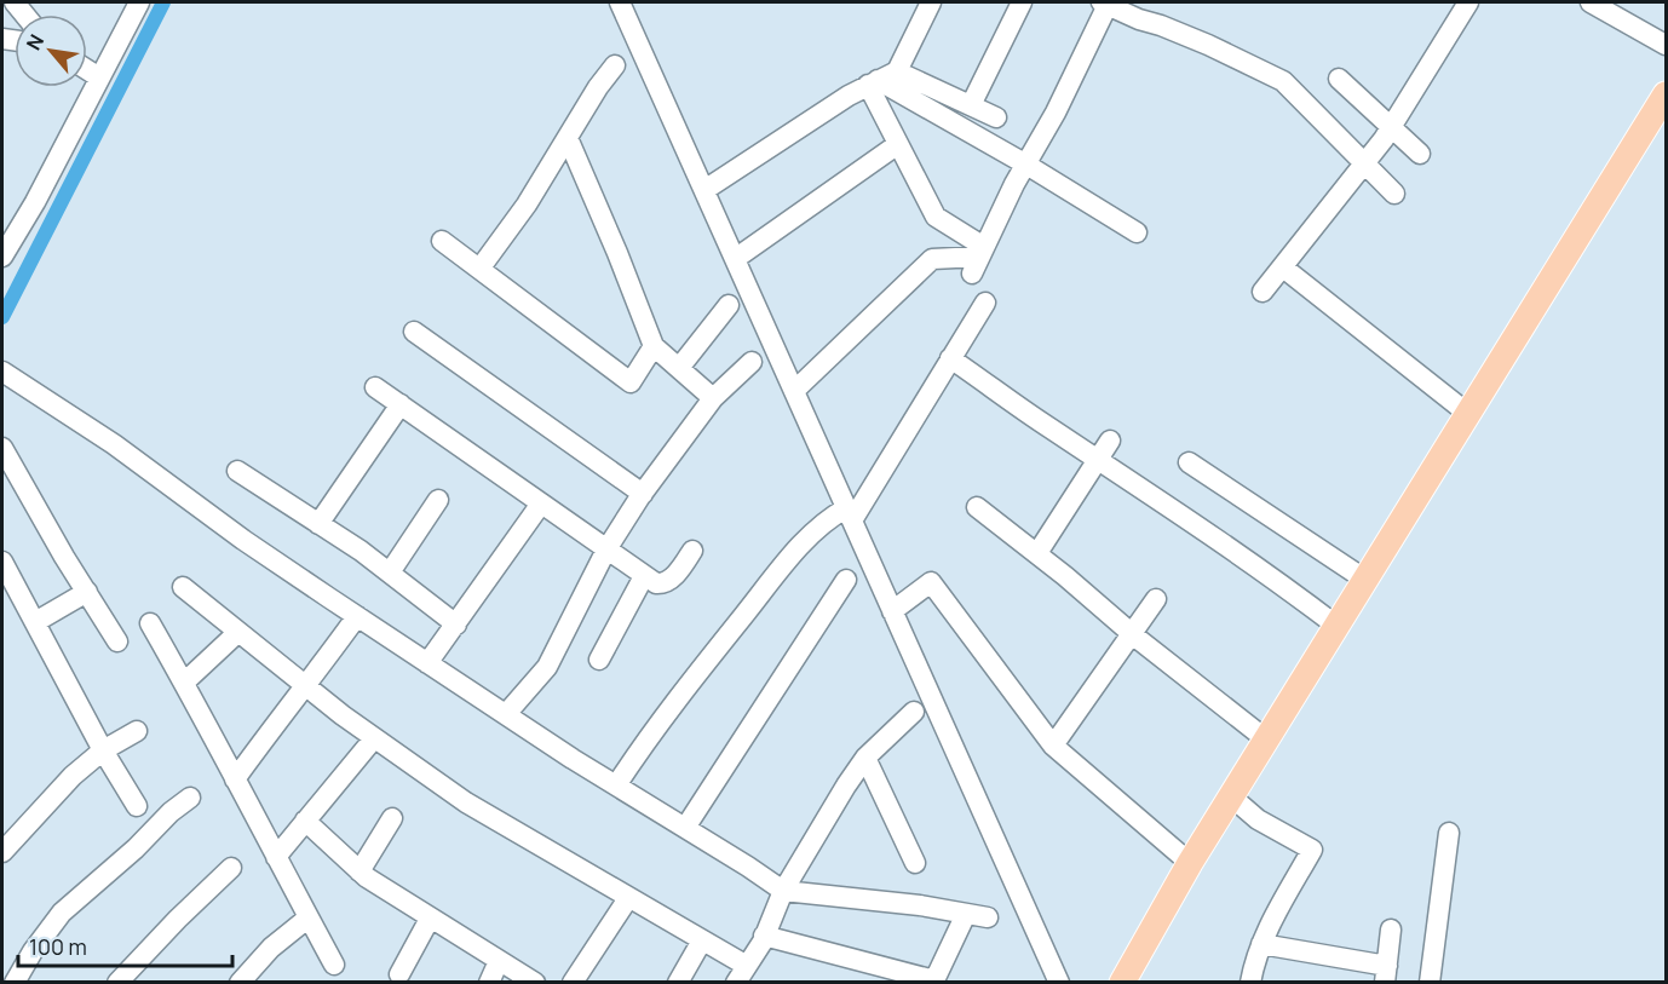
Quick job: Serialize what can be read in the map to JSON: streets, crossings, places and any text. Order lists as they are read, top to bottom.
{
  "scale_bar": "100 m",
  "north": "top left"
}
